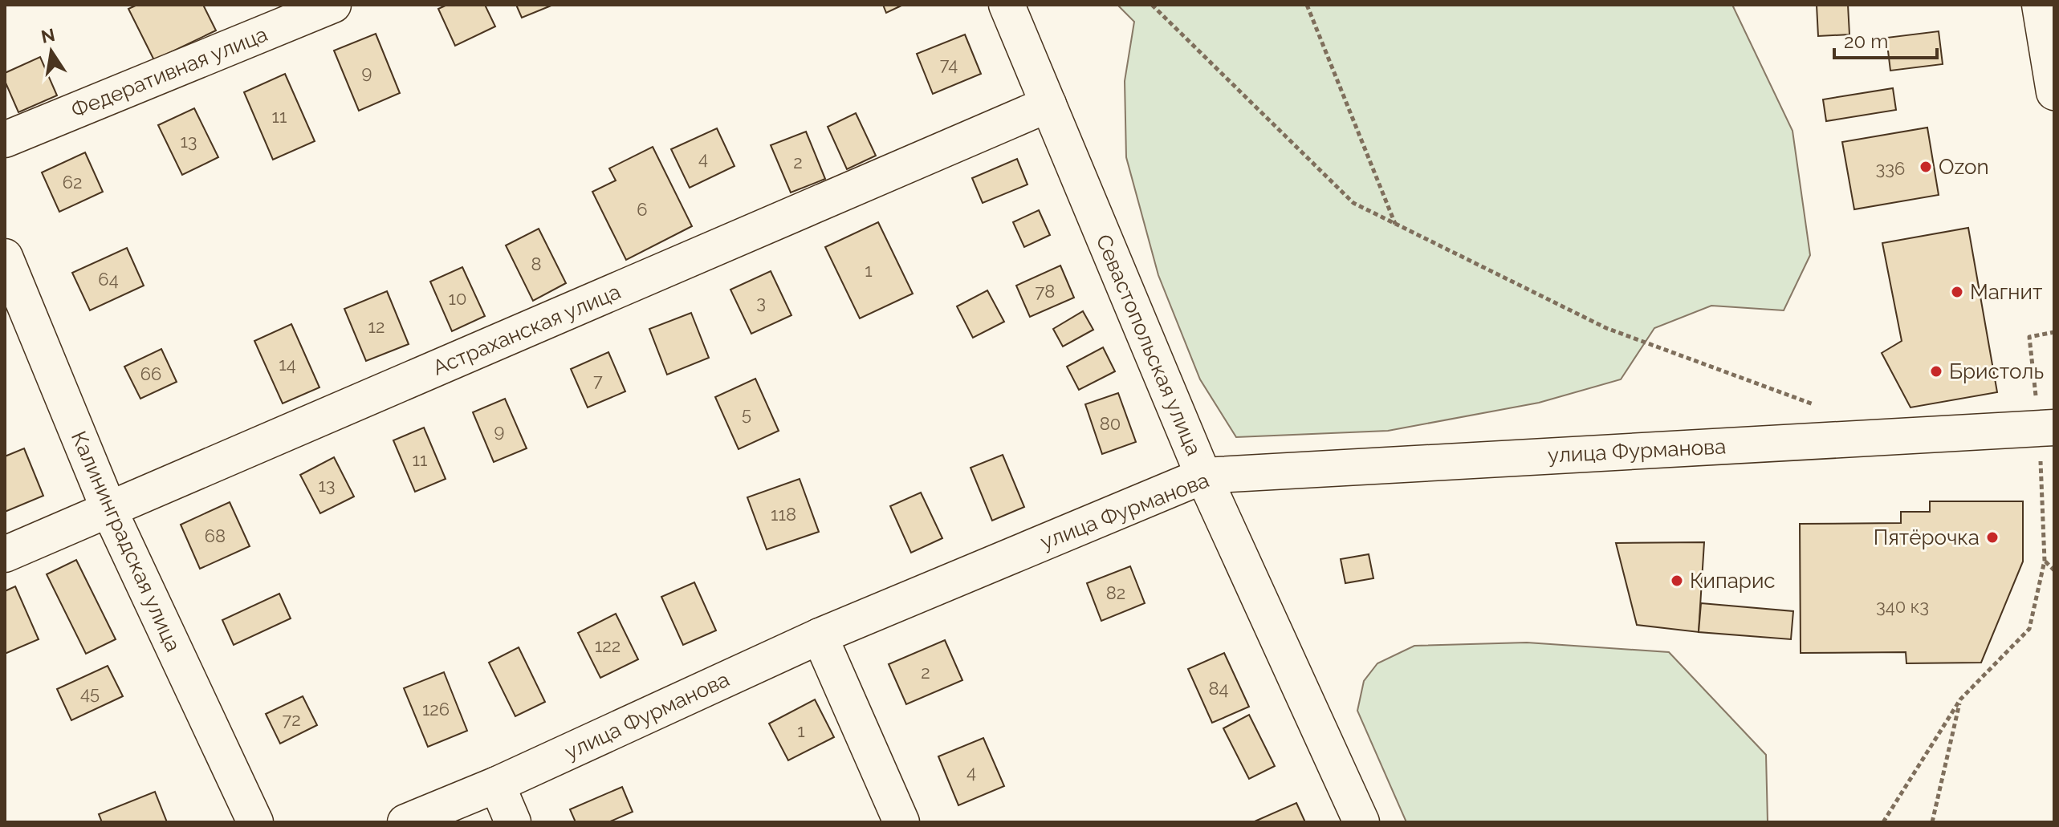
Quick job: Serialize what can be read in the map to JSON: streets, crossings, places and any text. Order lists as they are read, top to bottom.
{
  "streets": {
    "street": [
      "Федеративная улица",
      "Астраханская улица",
      "Севастопольская улица",
      "улица Фурманова",
      "Калининградская улица"
    ]
  },
  "crossings": [
    ["Астраханская улица", "Севастопольская улица"],
    ["Астраханская улица", "Калининградская улица"],
    ["Севастопольская улица", "улица Фурманова"]
  ],
  "places": [
    "Ozon",
    "Магнит",
    "Бристоль",
    "Пятёрочка",
    "Кипарис"
  ],
  "house_numbers": [
    "74",
    "9",
    "11",
    "13",
    "4",
    "2",
    "336",
    "62",
    "6",
    "8",
    "1",
    "64",
    "78",
    "10",
    "3",
    "12",
    "14",
    "66",
    "7",
    "5",
    "80",
    "9",
    "11",
    "13",
    "118",
    "68",
    "82",
    "340 к3",
    "122",
    "2",
    "84",
    "45",
    "126",
    "72",
    "1",
    "4"
  ],
  "scale_bar": "20 m",
  "north": "top"
}
